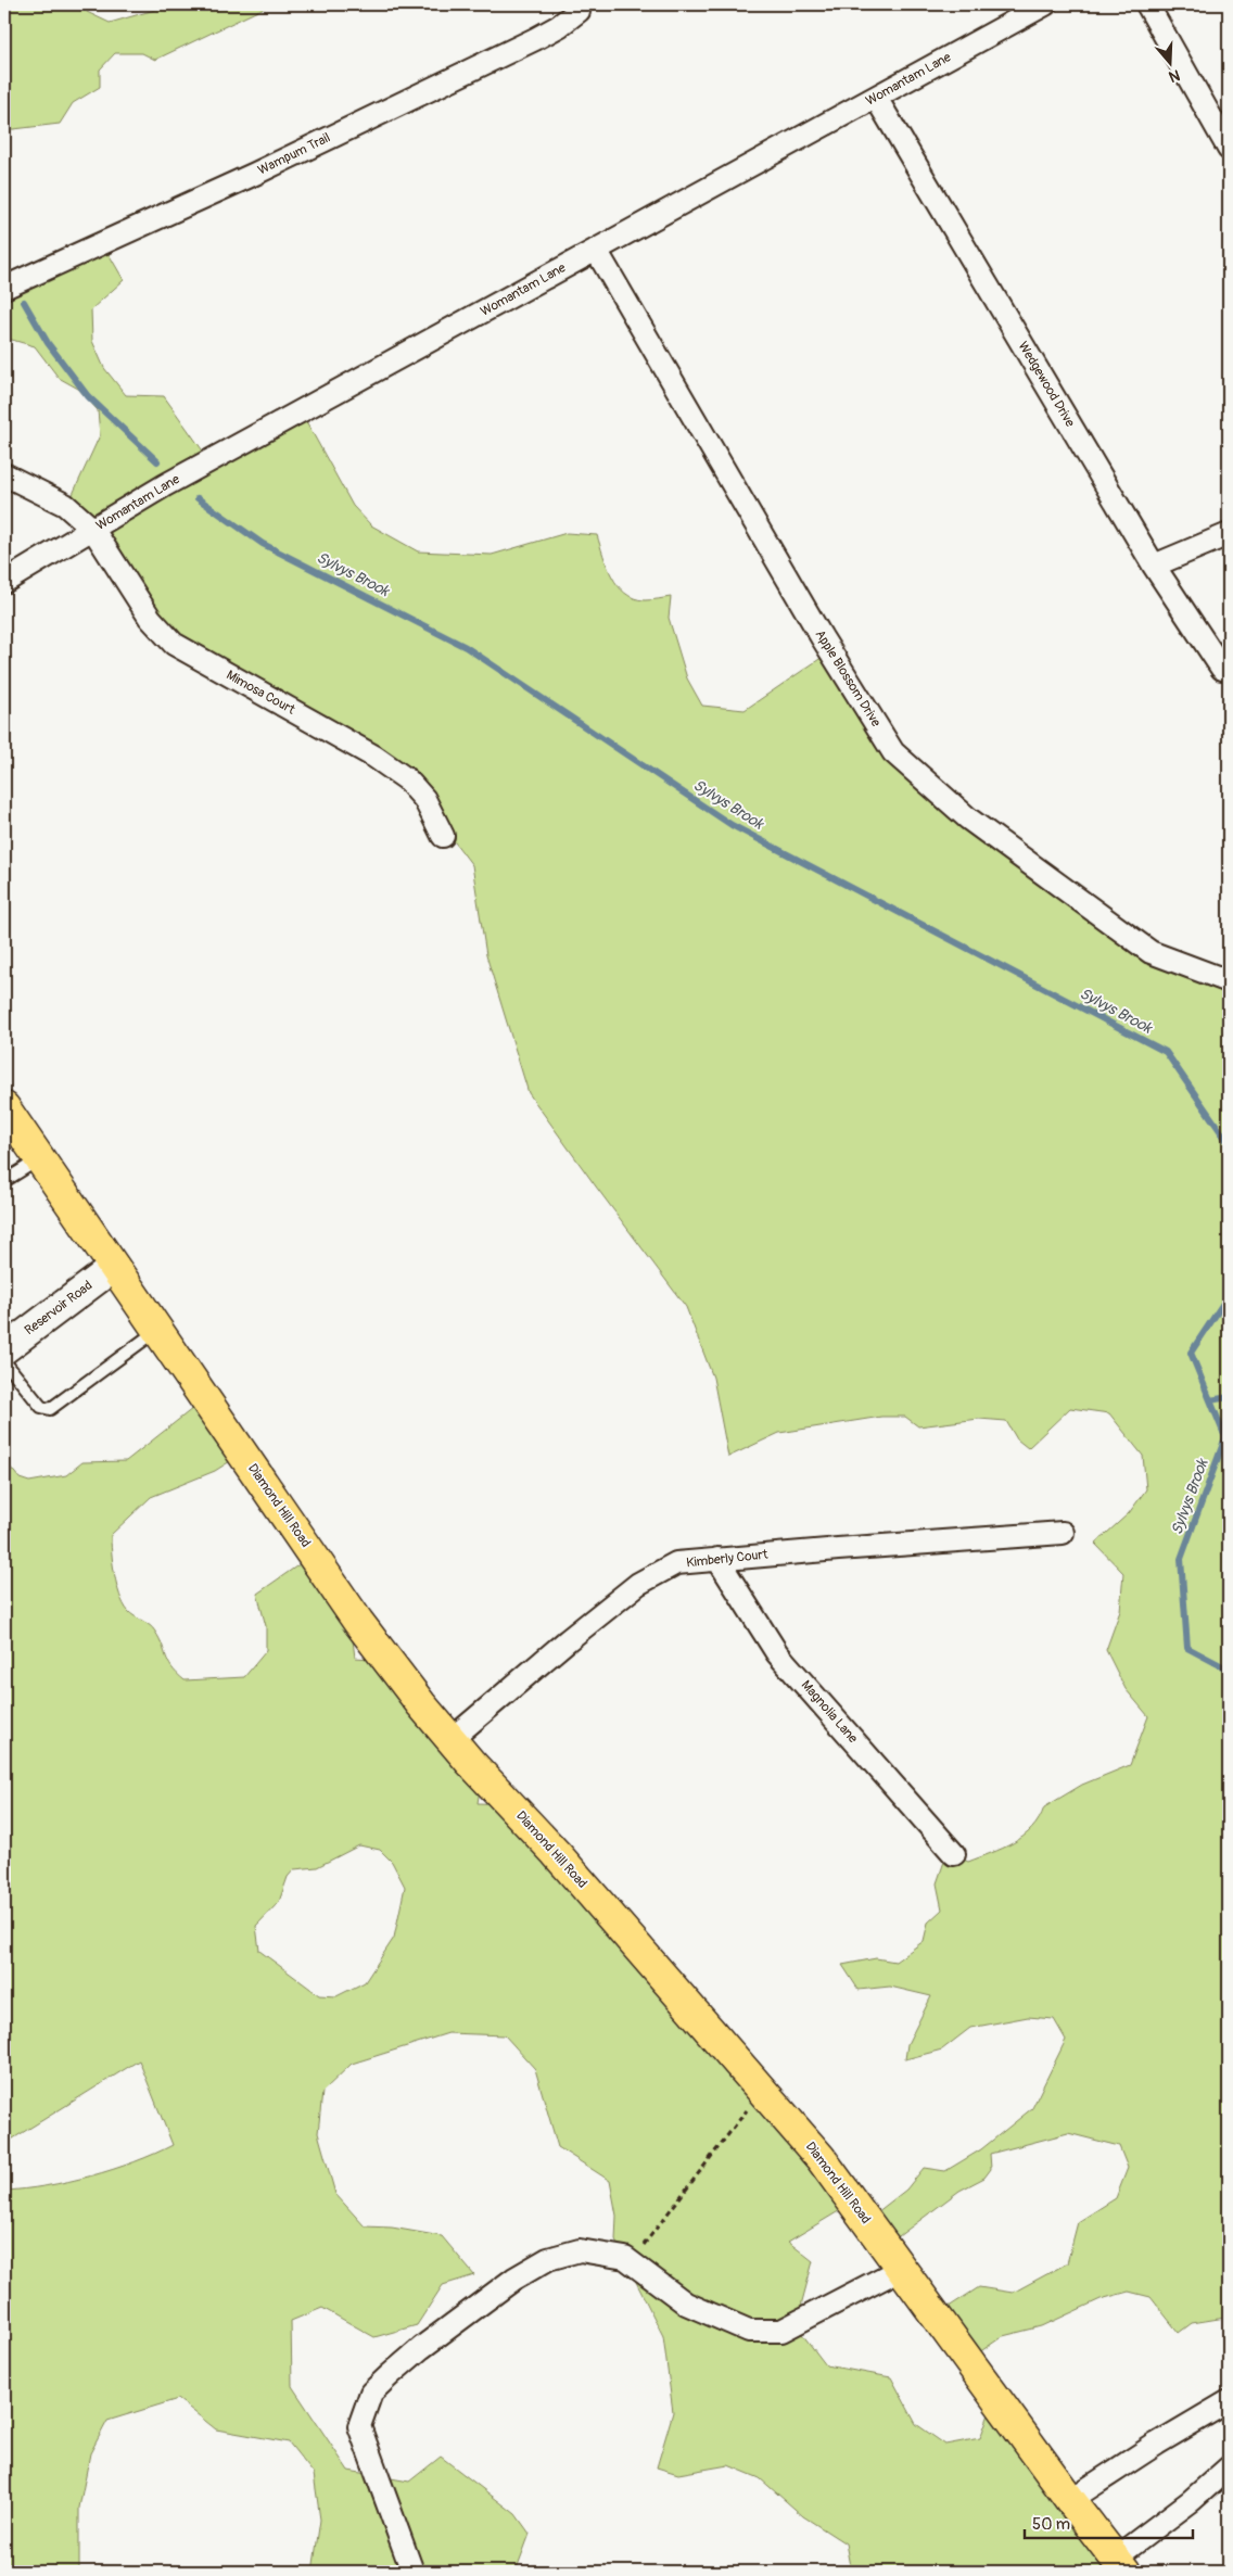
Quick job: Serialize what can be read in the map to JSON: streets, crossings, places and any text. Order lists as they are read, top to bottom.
{
  "streets": {
    "main road": ["Diamond Hill Road"],
    "street": [
      "Womantam Lane",
      "Wampum Trail",
      "Wedgewood Drive",
      "Apple Blossom Drive",
      "Mimosa Court",
      "Reservoir Road",
      "Kimberly Court",
      "Magnolia Lane"
    ]
  },
  "crossings": [
    ["Womantam Lane", "Wedgewood Drive"],
    ["Womantam Lane", "Apple Blossom Drive"],
    ["Womantam Lane", "Mimosa Court"],
    ["Reservoir Road", "Diamond Hill Road"],
    ["Diamond Hill Road", "Kimberly Court"],
    ["Kimberly Court", "Magnolia Lane"]
  ],
  "water": ["Sylvys Brook"],
  "scale_bar": "50 m",
  "north": "bottom"
}
